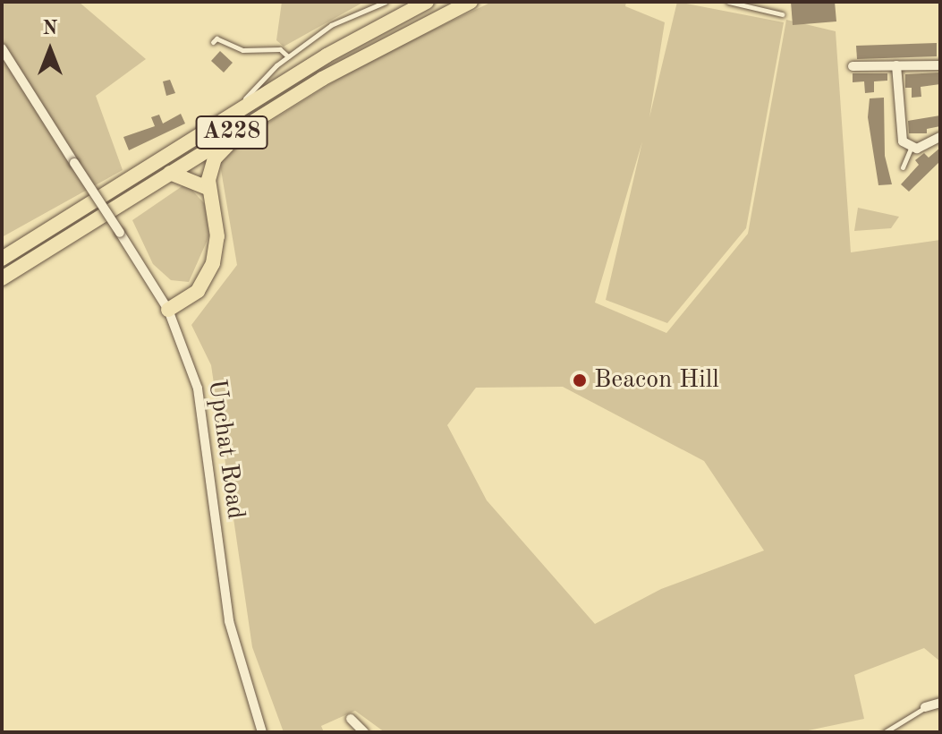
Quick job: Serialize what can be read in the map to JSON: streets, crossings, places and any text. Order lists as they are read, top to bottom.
{
  "streets": {
    "main road": ["A228"],
    "street": ["Upchat Road"]
  },
  "places": ["Beacon Hill"],
  "north": "top"
}
